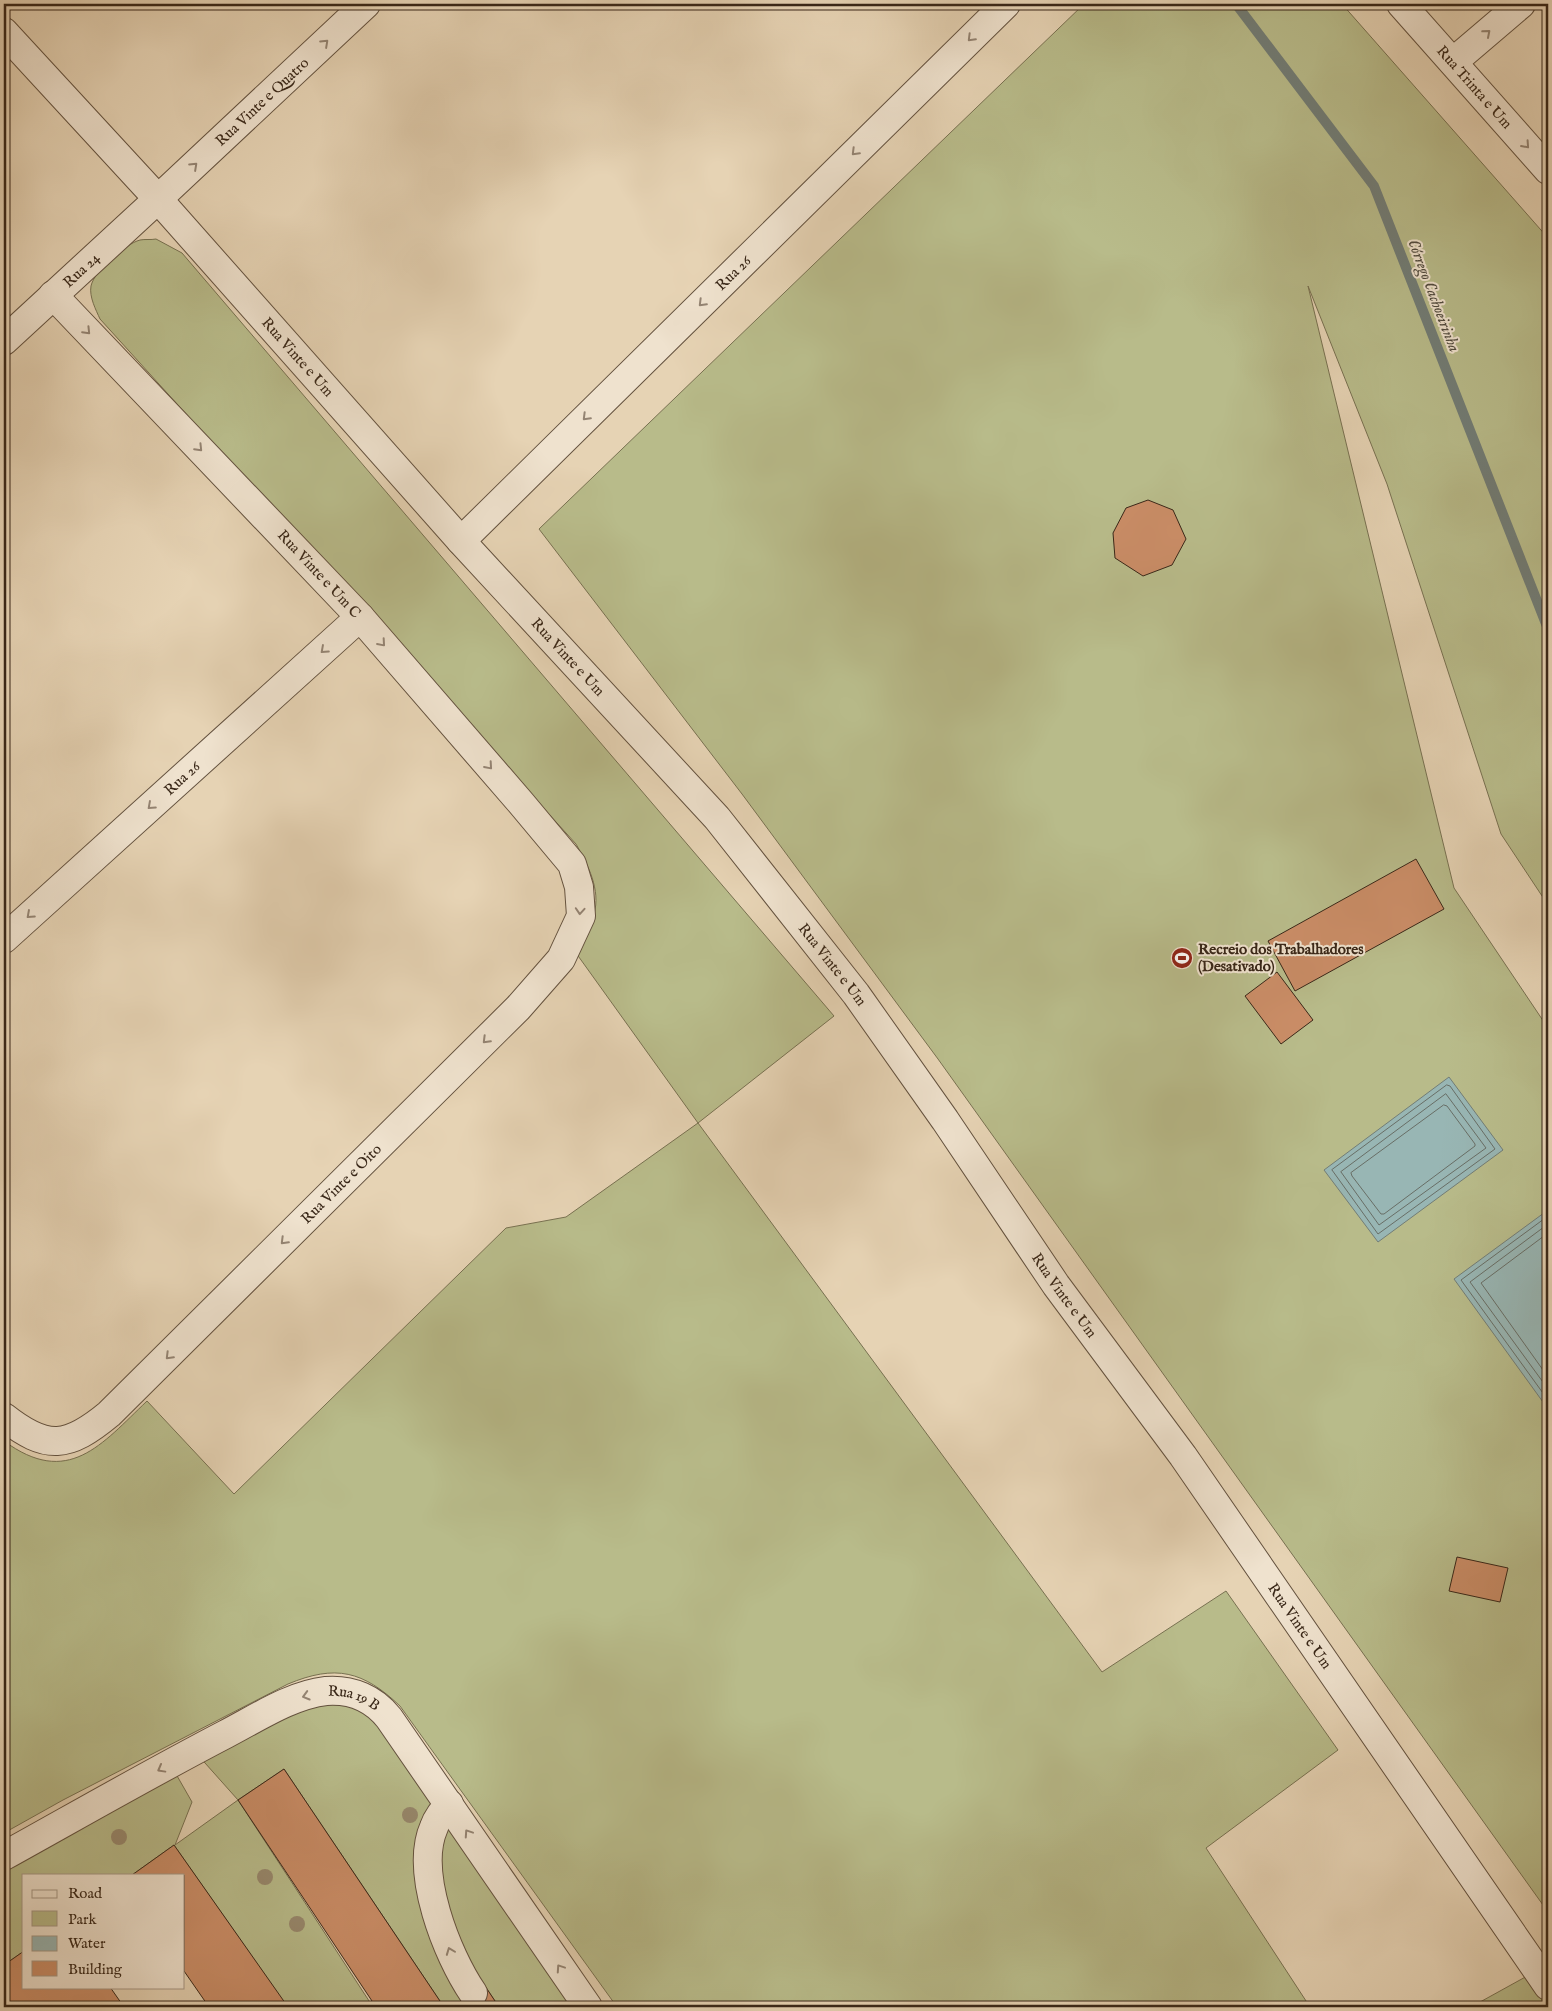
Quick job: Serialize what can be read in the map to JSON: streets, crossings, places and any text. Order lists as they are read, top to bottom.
{
  "streets": {
    "street": [
      "Rua Trinta e Um",
      "Rua Vinte e Quatro",
      "Rua 24",
      "Rua 26",
      "Rua Vinte e Um",
      "Rua Vinte e Um C",
      "Rua Vinte e Oito",
      "Rua 19 B"
    ]
  },
  "crossings": [
    ["Rua Vinte e Quatro", "Rua 24"],
    ["Rua Vinte e Quatro", "Rua Vinte e Um"],
    ["Rua 24", "Rua Vinte e Um"],
    ["Rua 24", "Rua Vinte e Um C"],
    ["Rua 26", "Rua Vinte e Um"],
    ["Rua 26", "Rua Vinte e Um C"],
    ["Rua Vinte e Um C", "Rua Vinte e Oito"]
  ],
  "one_way": [
    "Rua Trinta e Um",
    "Rua Vinte e Quatro",
    "Rua 26",
    "Rua Vinte e Um C",
    "Rua Vinte e Oito"
  ],
  "water": ["Córrego Cachoeirinha"],
  "places": {
    "sports": ["Recreio dos Trabalhadores (Desativado)"]
  },
  "legend": [
    "Road",
    "Park",
    "Water",
    "Building"
  ]
}
